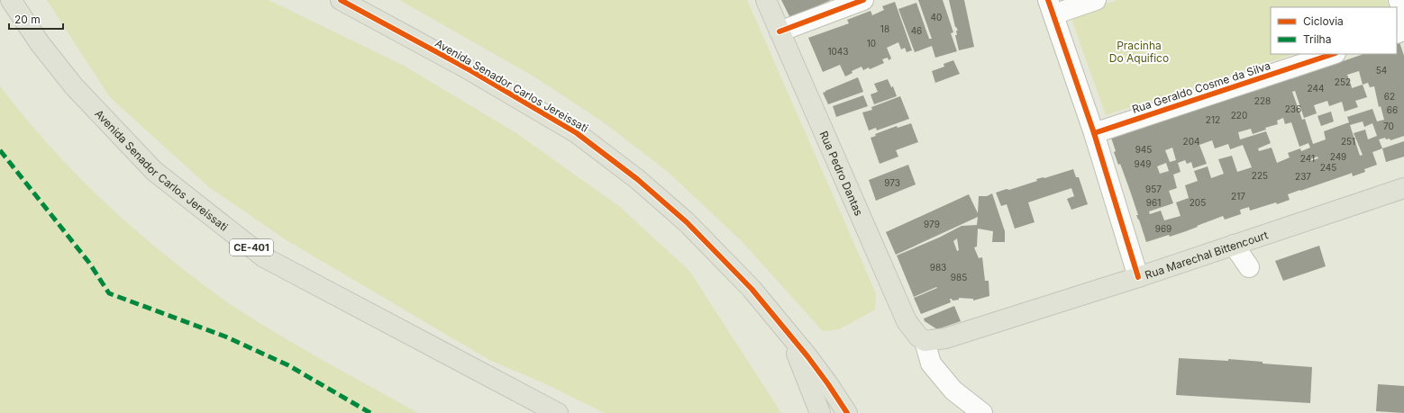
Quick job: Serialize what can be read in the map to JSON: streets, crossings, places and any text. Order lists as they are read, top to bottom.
{
  "streets": {
    "main road": [
      "Avenida Senador Carlos Jereissati",
      "Rua Pedro Dantas",
      "CE-401",
      "Rua Marechal Bittencourt"
    ],
    "street": ["Rua Geraldo Cosme da Silva"]
  },
  "crossings": [
    ["Rua Pedro Dantas", "Rua Marechal Bittencourt"]
  ],
  "parks": ["Pracinha Do Aquifico"],
  "house_numbers": [
    "40",
    "18",
    "46",
    "10",
    "1043",
    "54",
    "252",
    "244",
    "62",
    "228",
    "236",
    "66",
    "220",
    "212",
    "70",
    "204",
    "251",
    "945",
    "249",
    "241",
    "949",
    "245",
    "225",
    "237",
    "973",
    "957",
    "217",
    "961",
    "205",
    "979",
    "969",
    "983",
    "985"
  ],
  "legend": ["Ciclovia", "Trilha"],
  "scale_bar": "20 m"
}
